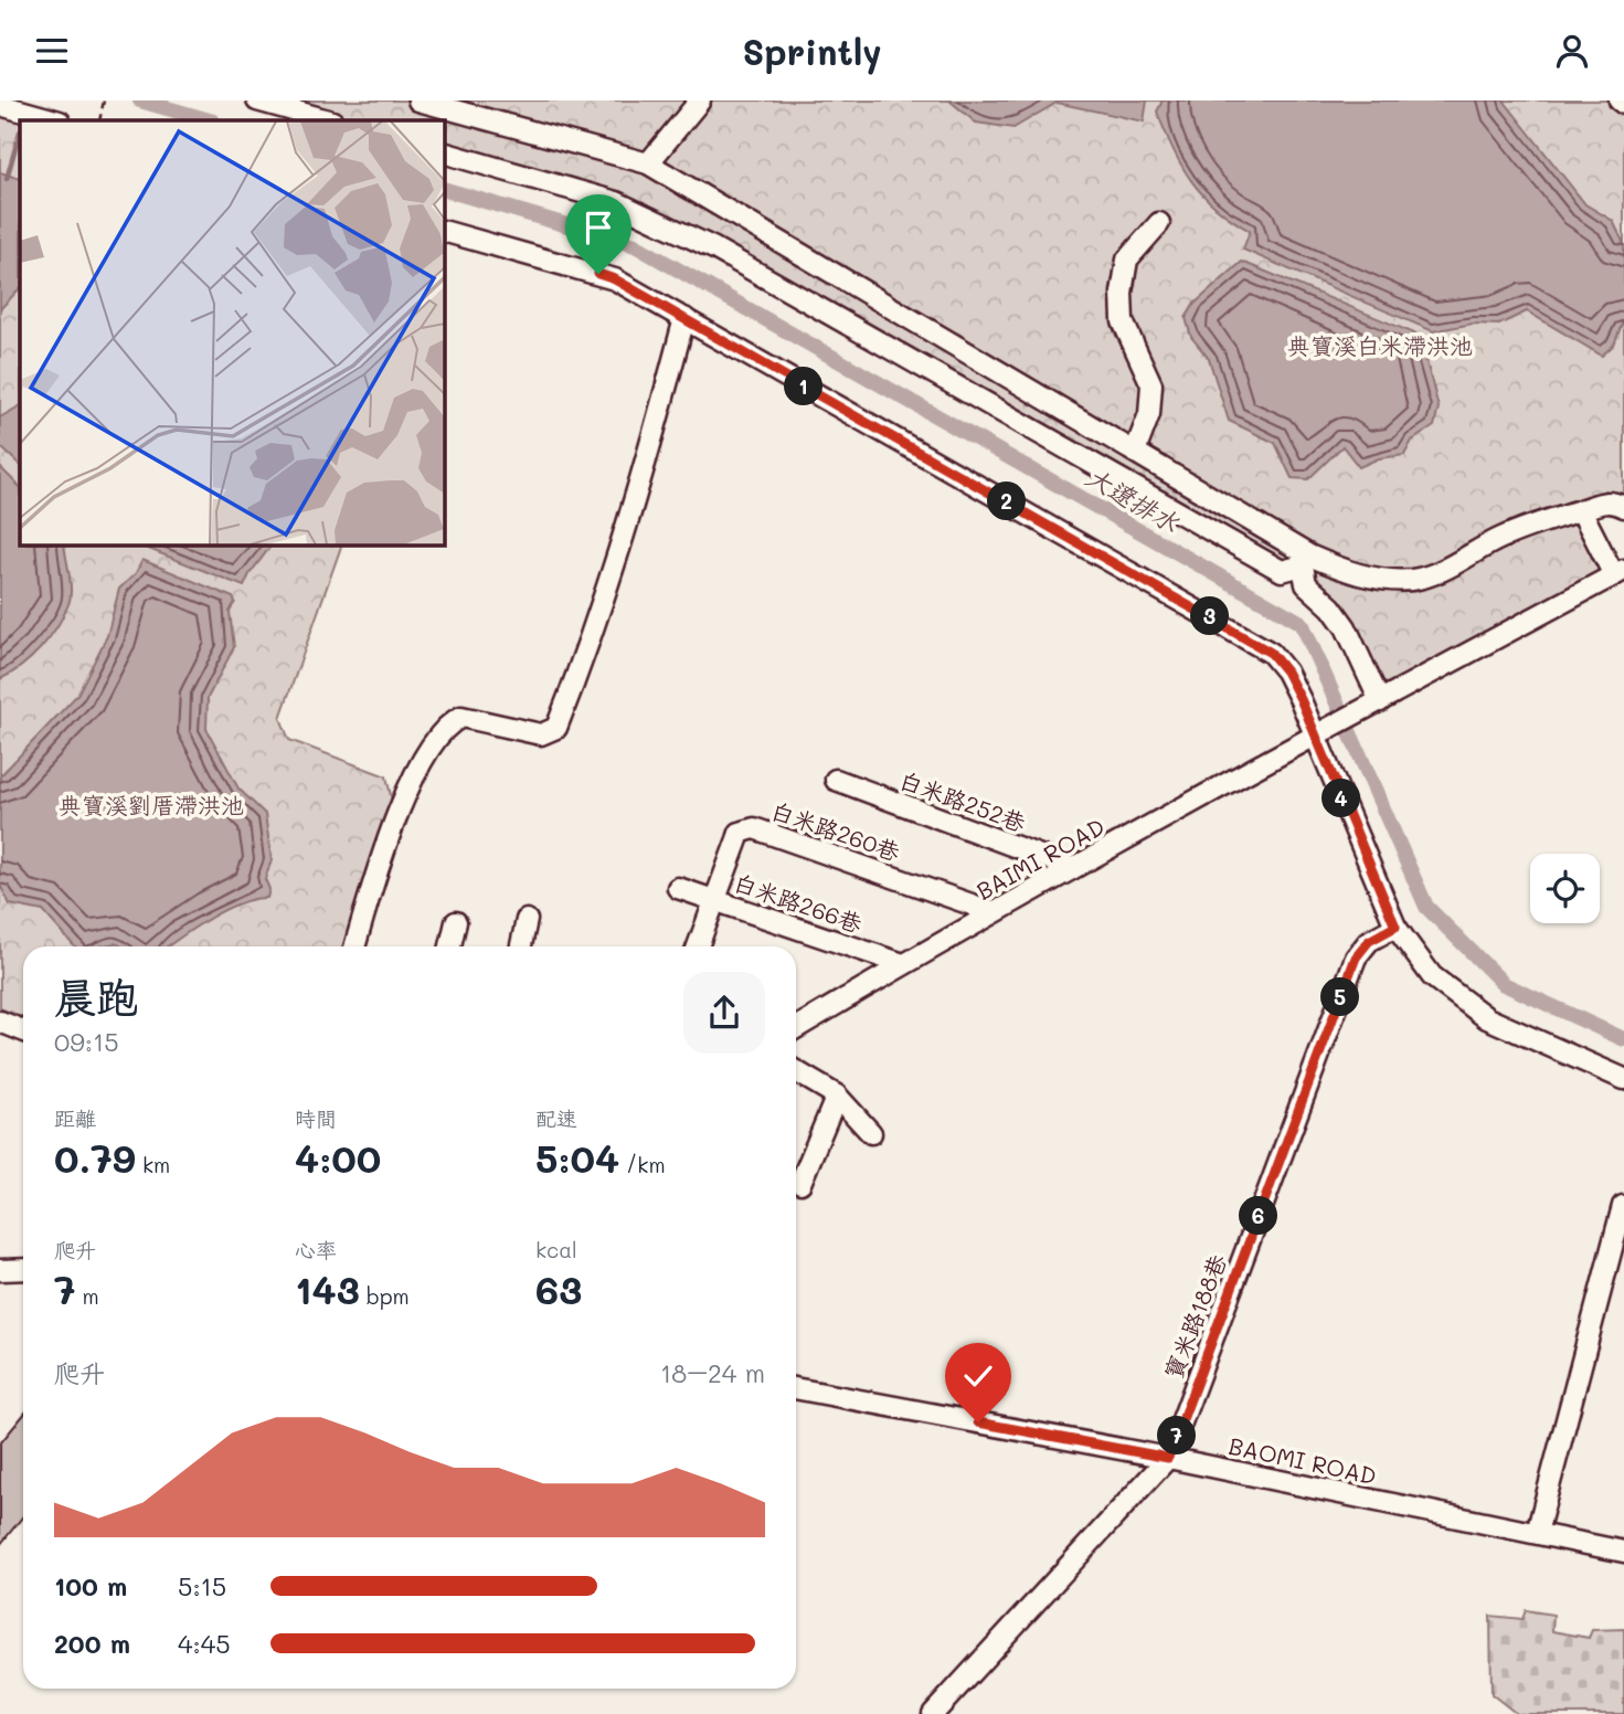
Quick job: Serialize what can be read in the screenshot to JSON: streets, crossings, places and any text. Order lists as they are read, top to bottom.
{
  "streets": {
    "street": [
      "白米路252巷",
      "白米路260巷",
      "BAIMI ROAD",
      "白米路266巷",
      "寶米路188巷",
      "BAOMI ROAD"
    ]
  },
  "crossings": [
    ["白米路252巷", "BAIMI ROAD"],
    ["白米路260巷", "BAIMI ROAD"],
    ["白米路260巷", "白米路266巷"],
    ["BAIMI ROAD", "白米路266巷"],
    ["寶米路188巷", "BAOMI ROAD"]
  ],
  "water": ["大遼排水"],
  "parks": ["典寶溪白米滯洪池", "典寶溪劉厝滯洪池"],
  "page": {
    "header": "Sprintly",
    "pins": [
      "1",
      "2",
      "3",
      "4",
      "5",
      "6",
      "7"
    ],
    "heading": ["晨跑", "09:15"],
    "stats": [
      ["距離", "0.79 km"],
      ["時間", "4:00"],
      ["配速", "5:04 /km"],
      ["爬升", "7 m"],
      ["心率", "143 bpm"],
      ["kcal", "63"]
    ],
    "chart": ["爬升", "18–24 m"],
    "list": [
      {
        "name": "100 m",
        "note": "5:15"
      },
      {
        "name": "200 m",
        "note": "4:45"
      }
    ]
  }
}
